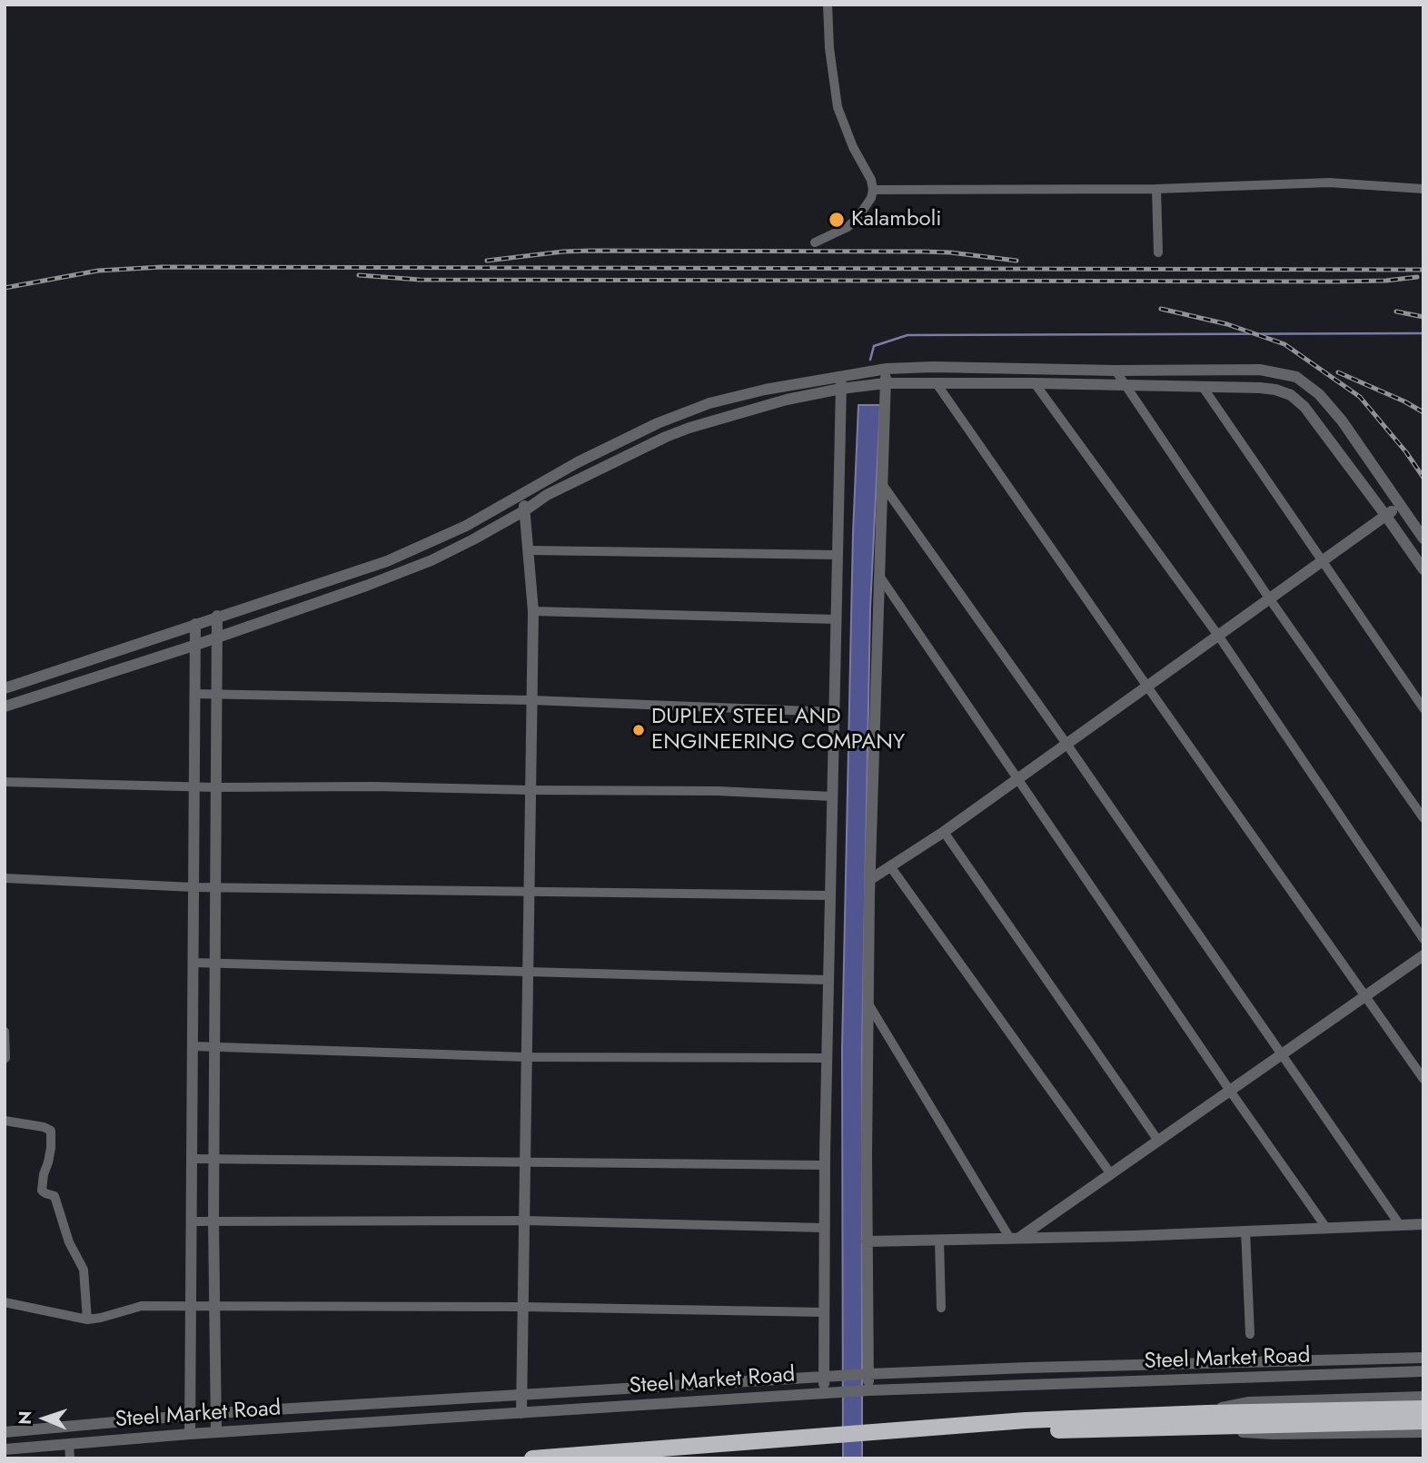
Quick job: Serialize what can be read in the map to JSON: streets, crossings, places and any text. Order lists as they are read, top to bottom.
{
  "streets": {
    "street": ["Steel Market Road"]
  },
  "places": ["Kalamboli", "DUPLEX STEEL AND ENGINEERING COMPANY"],
  "north": "left"
}
